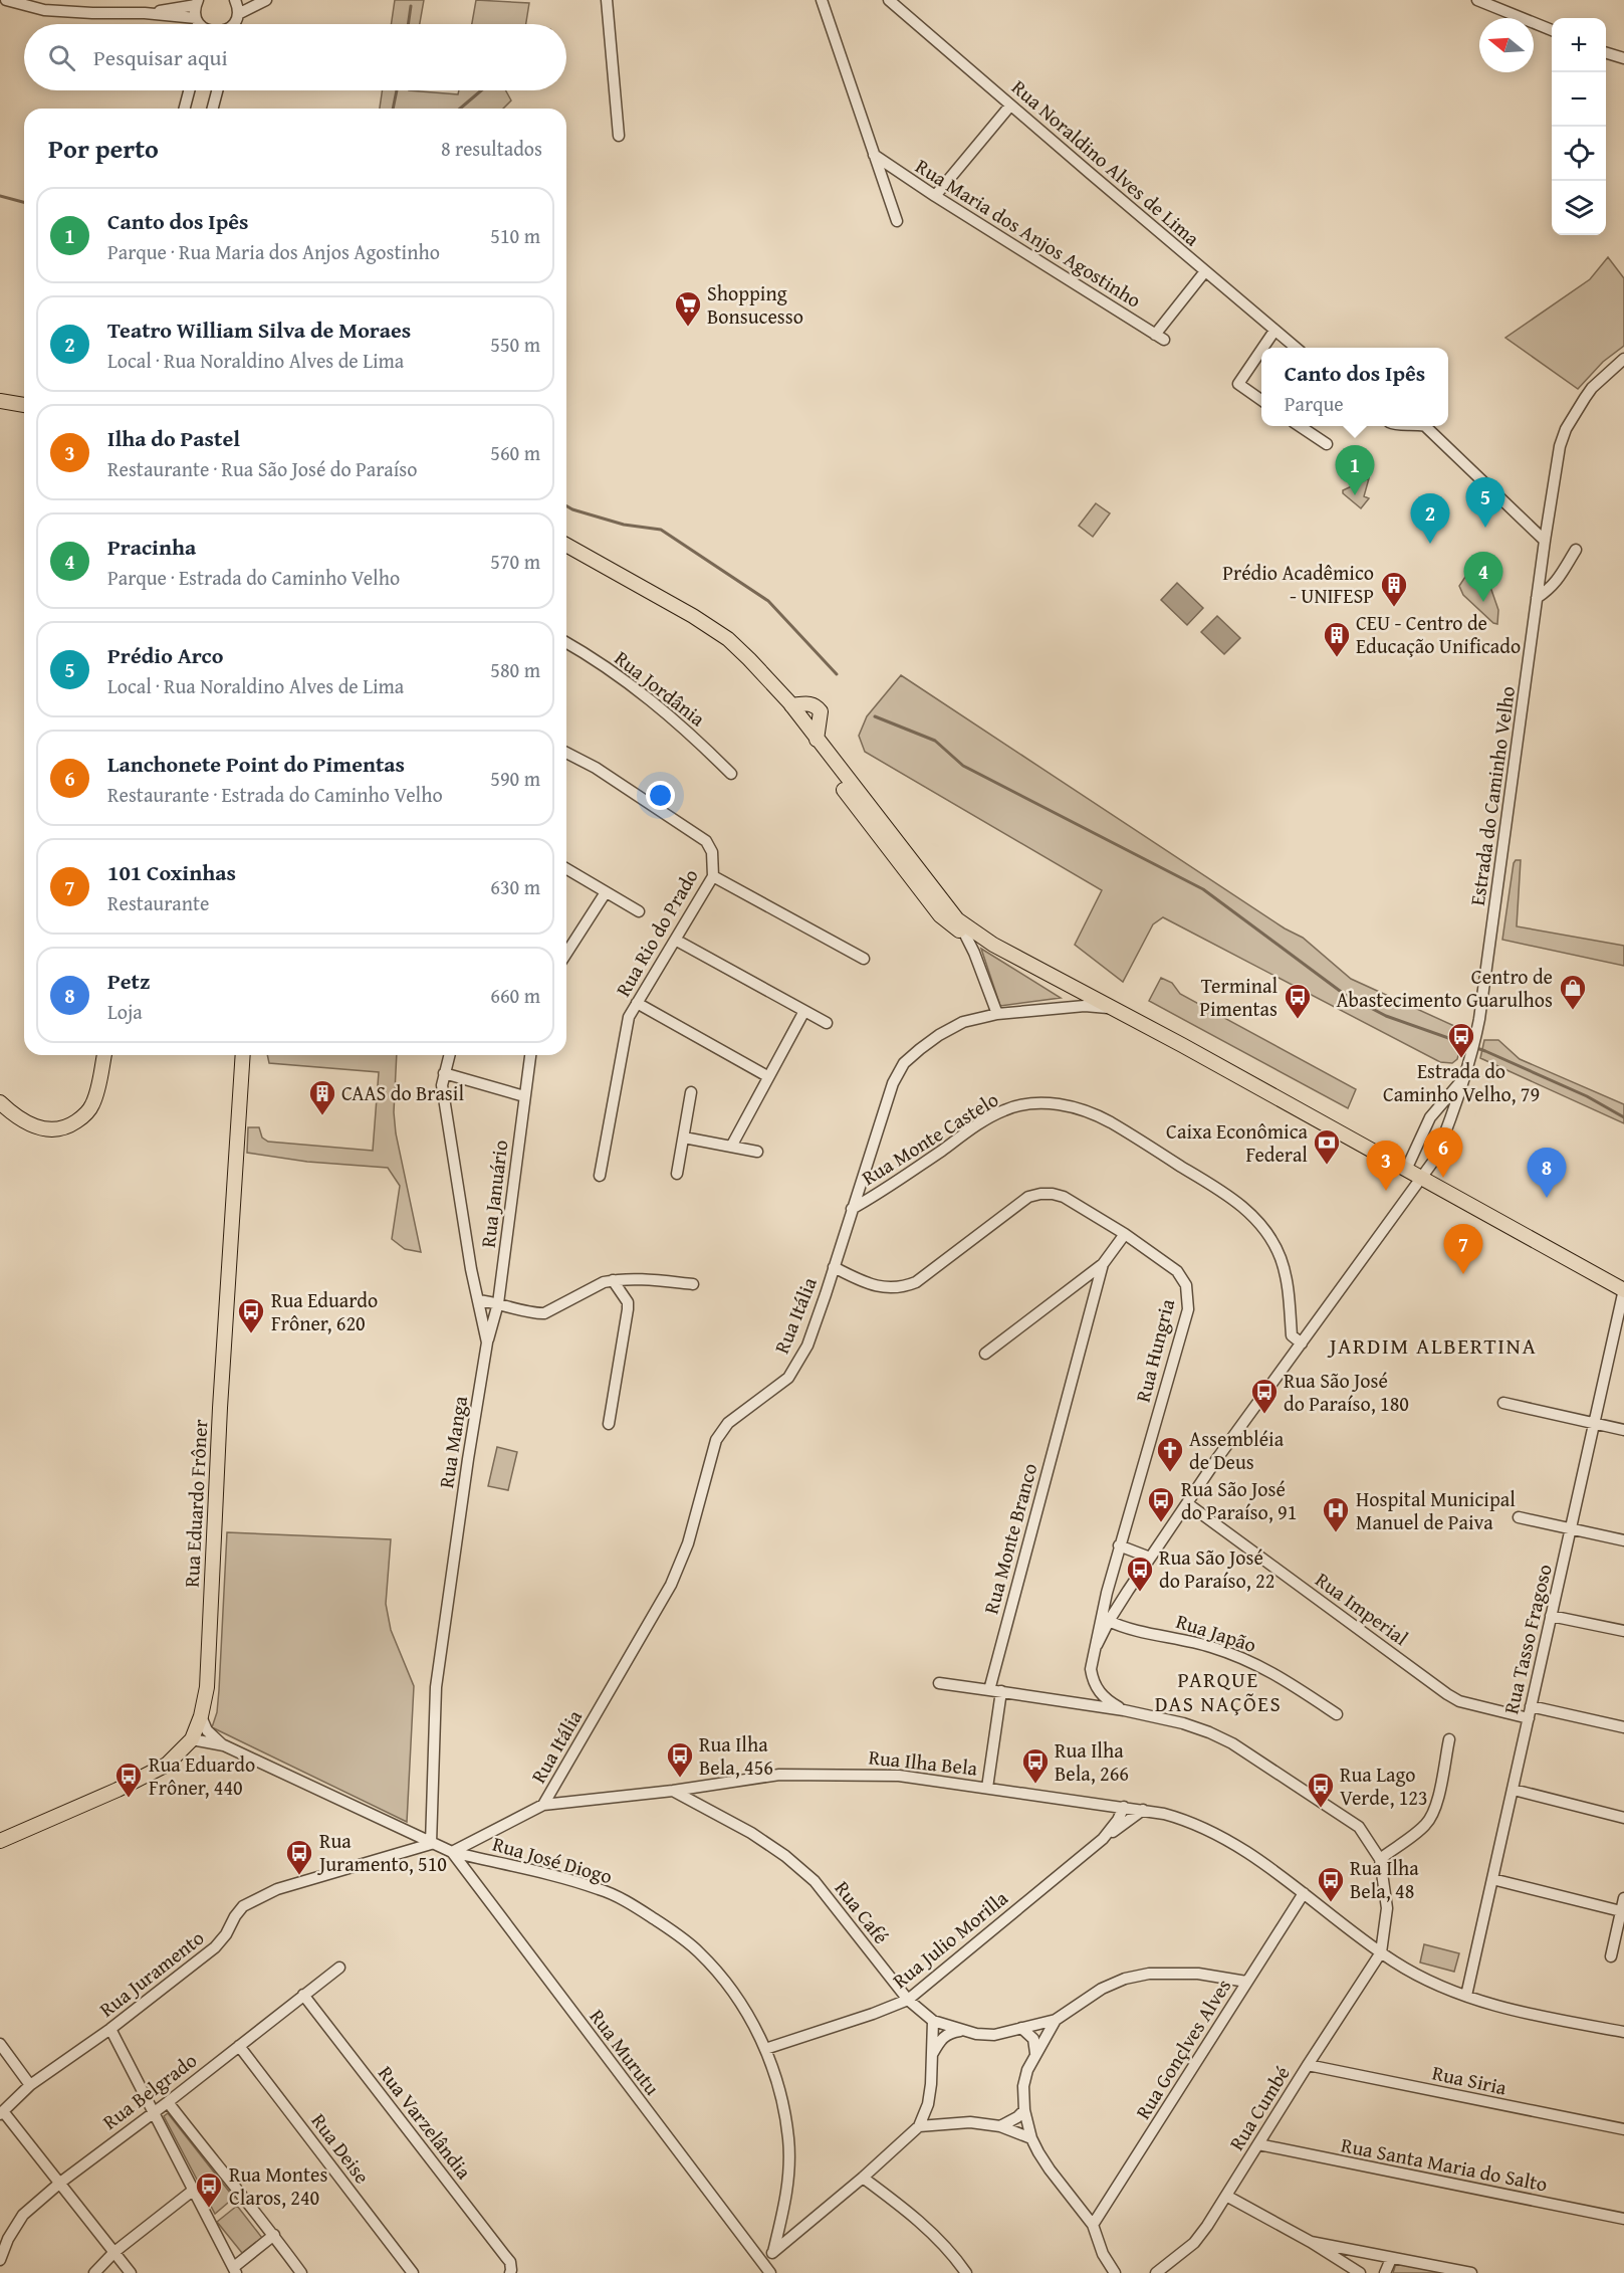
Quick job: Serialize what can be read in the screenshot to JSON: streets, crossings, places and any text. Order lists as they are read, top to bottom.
{
  "streets": {
    "main road": ["Rua Eduardo Frôner"],
    "street": [
      "Rua Noraldino Alves de Lima",
      "Rua Maria dos Anjos Agostinho",
      "Rua Jordânia",
      "Estrada do Caminho Velho",
      "Rua Rio do Prado",
      "Rua Monte Castelo",
      "Rua Januário",
      "Rua Itália",
      "Rua Hungria",
      "Rua Manga",
      "Rua Monte Branco",
      "Rua Imperial",
      "Rua Japão",
      "Rua Tasso Fragoso",
      "Rua Ilha Bela",
      "Rua José Diogo",
      "Rua Café",
      "Rua Julio Morilla",
      "Rua Juramento",
      "Rua Gonçlves Alves",
      "Rua Murutu",
      "Rua Siria",
      "Rua Belgrado",
      "Rua Cumbé",
      "Rua Varzelândia",
      "Rua Deise",
      "Rua Santa Maria do Salto"
    ]
  },
  "crossings": [
    ["Rua Noraldino Alves de Lima", "Rua Maria dos Anjos Agostinho"],
    ["Estrada do Caminho Velho", "Rua Monte Castelo"],
    ["Estrada do Caminho Velho", "Rua Hungria"],
    ["Estrada do Caminho Velho", "Rua Imperial"],
    ["Estrada do Caminho Velho", "Rua Japão"],
    ["Rua Monte Castelo", "Rua Itália"],
    ["Rua Januário", "Rua Manga"],
    ["Rua Itália", "Rua Hungria"],
    ["Rua Itália", "Rua Ilha Bela"],
    ["Rua Manga", "Rua Juramento"],
    ["Rua Imperial", "Rua Tasso Fragoso"],
    ["Rua Tasso Fragoso", "Rua Ilha Bela"],
    ["Rua Ilha Bela", "Rua José Diogo"],
    ["Rua Ilha Bela", "Rua Café"],
    ["Rua Ilha Bela", "Rua Julio Morilla"],
    ["Rua Ilha Bela", "Rua Gonçlves Alves"],
    ["Rua Ilha Bela", "Rua Murutu"],
    ["Rua Ilha Bela", "Rua Cumbé"],
    ["Rua José Diogo", "Rua Julio Morilla"],
    ["Rua José Diogo", "Rua Murutu"],
    ["Rua Café", "Rua Julio Morilla"],
    ["Rua Siria", "Rua Cumbé"],
    ["Rua Belgrado", "Rua Varzelândia"],
    ["Rua Belgrado", "Rua Deise"],
    ["Rua Cumbé", "Rua Santa Maria do Salto"]
  ],
  "districts": ["JARDIM ALBERTINA", "PARQUE DAS NAÇÕES"],
  "places": {
    "supermarket": ["Shopping Bonsucesso"],
    "building": ["Prédio Acadêmico - UNIFESP", "CEU - Centro de Educação Unificado", "CAAS do Brasil"],
    "shop": ["Centro de Abastecimento Guarulhos"],
    "bus stop": [
      "Terminal Pimentas",
      "Estrada do Caminho Velho, 79",
      "Rua Eduardo Frôner, 620",
      "Rua São José do Paraíso, 180",
      "Rua São José do Paraíso, 91",
      "Rua São José do Paraíso, 22",
      "Rua Ilha Bela, 456",
      "Rua Ilha Bela, 266",
      "Rua Eduardo Frôner, 440",
      "Rua Lago Verde, 123",
      "Rua Juramento, 510",
      "Rua Ilha Bela, 48",
      "Rua Montes Claros, 240"
    ],
    "bank": ["Caixa Econômica Federal"],
    "church": ["Assembléia de Deus"],
    "hospital": ["Hospital Municipal Manuel de Paiva"]
  },
  "north": "left",
  "page": {
    "map_buttons": ["+", "−"],
    "search": "Pesquisar aqui",
    "heading": ["Por perto", "8 resultados"],
    "list": [
      {
        "mark": "1",
        "name": "Canto dos Ipês",
        "note": "Parque · Rua Maria dos Anjos Agostinho",
        "value": "510 m"
      },
      {
        "mark": "2",
        "name": "Teatro William Silva de Moraes",
        "note": "Local · Rua Noraldino Alves de Lima",
        "value": "550 m"
      },
      {
        "mark": "3",
        "name": "Ilha do Pastel",
        "note": "Restaurante · Rua São José do Paraíso",
        "value": "560 m"
      },
      {
        "mark": "4",
        "name": "Pracinha",
        "note": "Parque · Estrada do Caminho Velho",
        "value": "570 m"
      },
      {
        "mark": "5",
        "name": "Prédio Arco",
        "note": "Local · Rua Noraldino Alves de Lima",
        "value": "580 m"
      },
      {
        "mark": "6",
        "name": "Lanchonete Point do Pimentas",
        "note": "Restaurante · Estrada do Caminho Velho",
        "value": "590 m"
      },
      {
        "mark": "7",
        "name": "101 Coxinhas",
        "note": "Restaurante",
        "value": "630 m"
      },
      {
        "mark": "8",
        "name": "Petz",
        "note": "Loja",
        "value": "660 m"
      }
    ],
    "popup": ["Canto dos Ipês", "Parque"],
    "pins": [
      "1",
      "5",
      "2",
      "4",
      "6",
      "3",
      "8",
      "7"
    ]
  }
}
